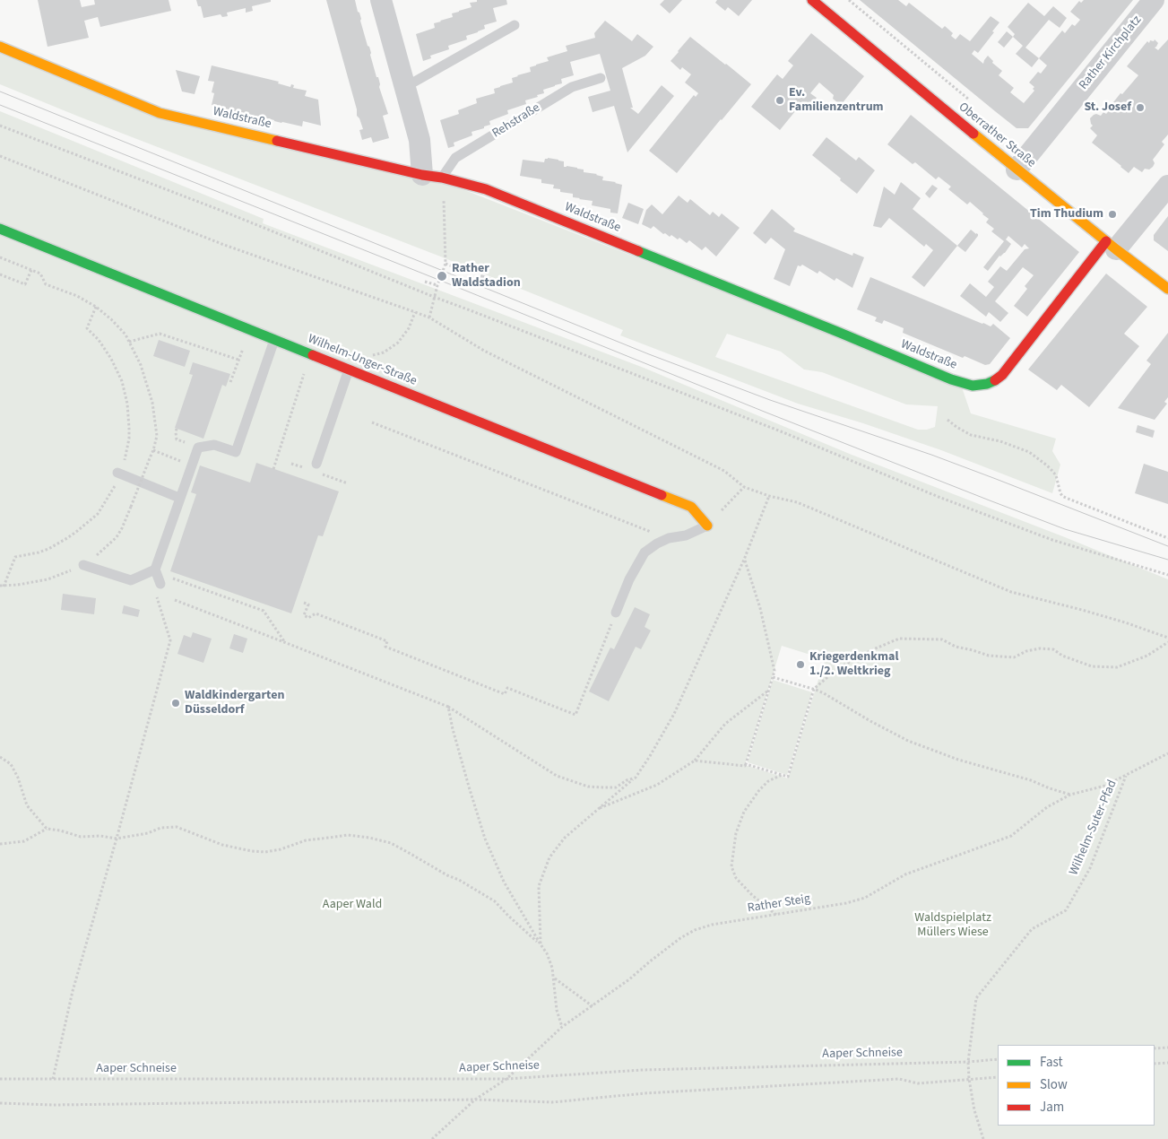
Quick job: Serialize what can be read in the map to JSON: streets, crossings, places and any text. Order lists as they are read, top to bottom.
{
  "streets": {
    "street": [
      "Rather Kirchplatz",
      "Waldstraße",
      "Oberrather Straße",
      "Wilhelm-Unger-Straße"
    ],
    "lane": ["Rehstraße"],
    "path": ["Wilhelm-Suter-Pfad", "Rather Steig", "Aaper Schneise"]
  },
  "crossings": [
    ["Rather Kirchplatz", "Oberrather Straße"],
    ["Waldstraße", "Rehstraße"],
    ["Waldstraße", "Oberrather Straße"],
    ["Wilhelm-Suter-Pfad", "Rather Steig"],
    ["Wilhelm-Suter-Pfad", "Aaper Schneise"],
    ["Rather Steig", "Aaper Schneise"]
  ],
  "parks": ["Aaper Wald", "Waldspielplatz Müllers Wiese"],
  "places": [
    "Ev. Familienzentrum",
    "St. Josef",
    "Tim Thudium",
    "Rather Waldstadion",
    "Kriegerdenkmal 1./2. Weltkrieg",
    "Waldkindergarten Düsseldorf"
  ],
  "legend": ["Fast", "Slow", "Jam"]
}
